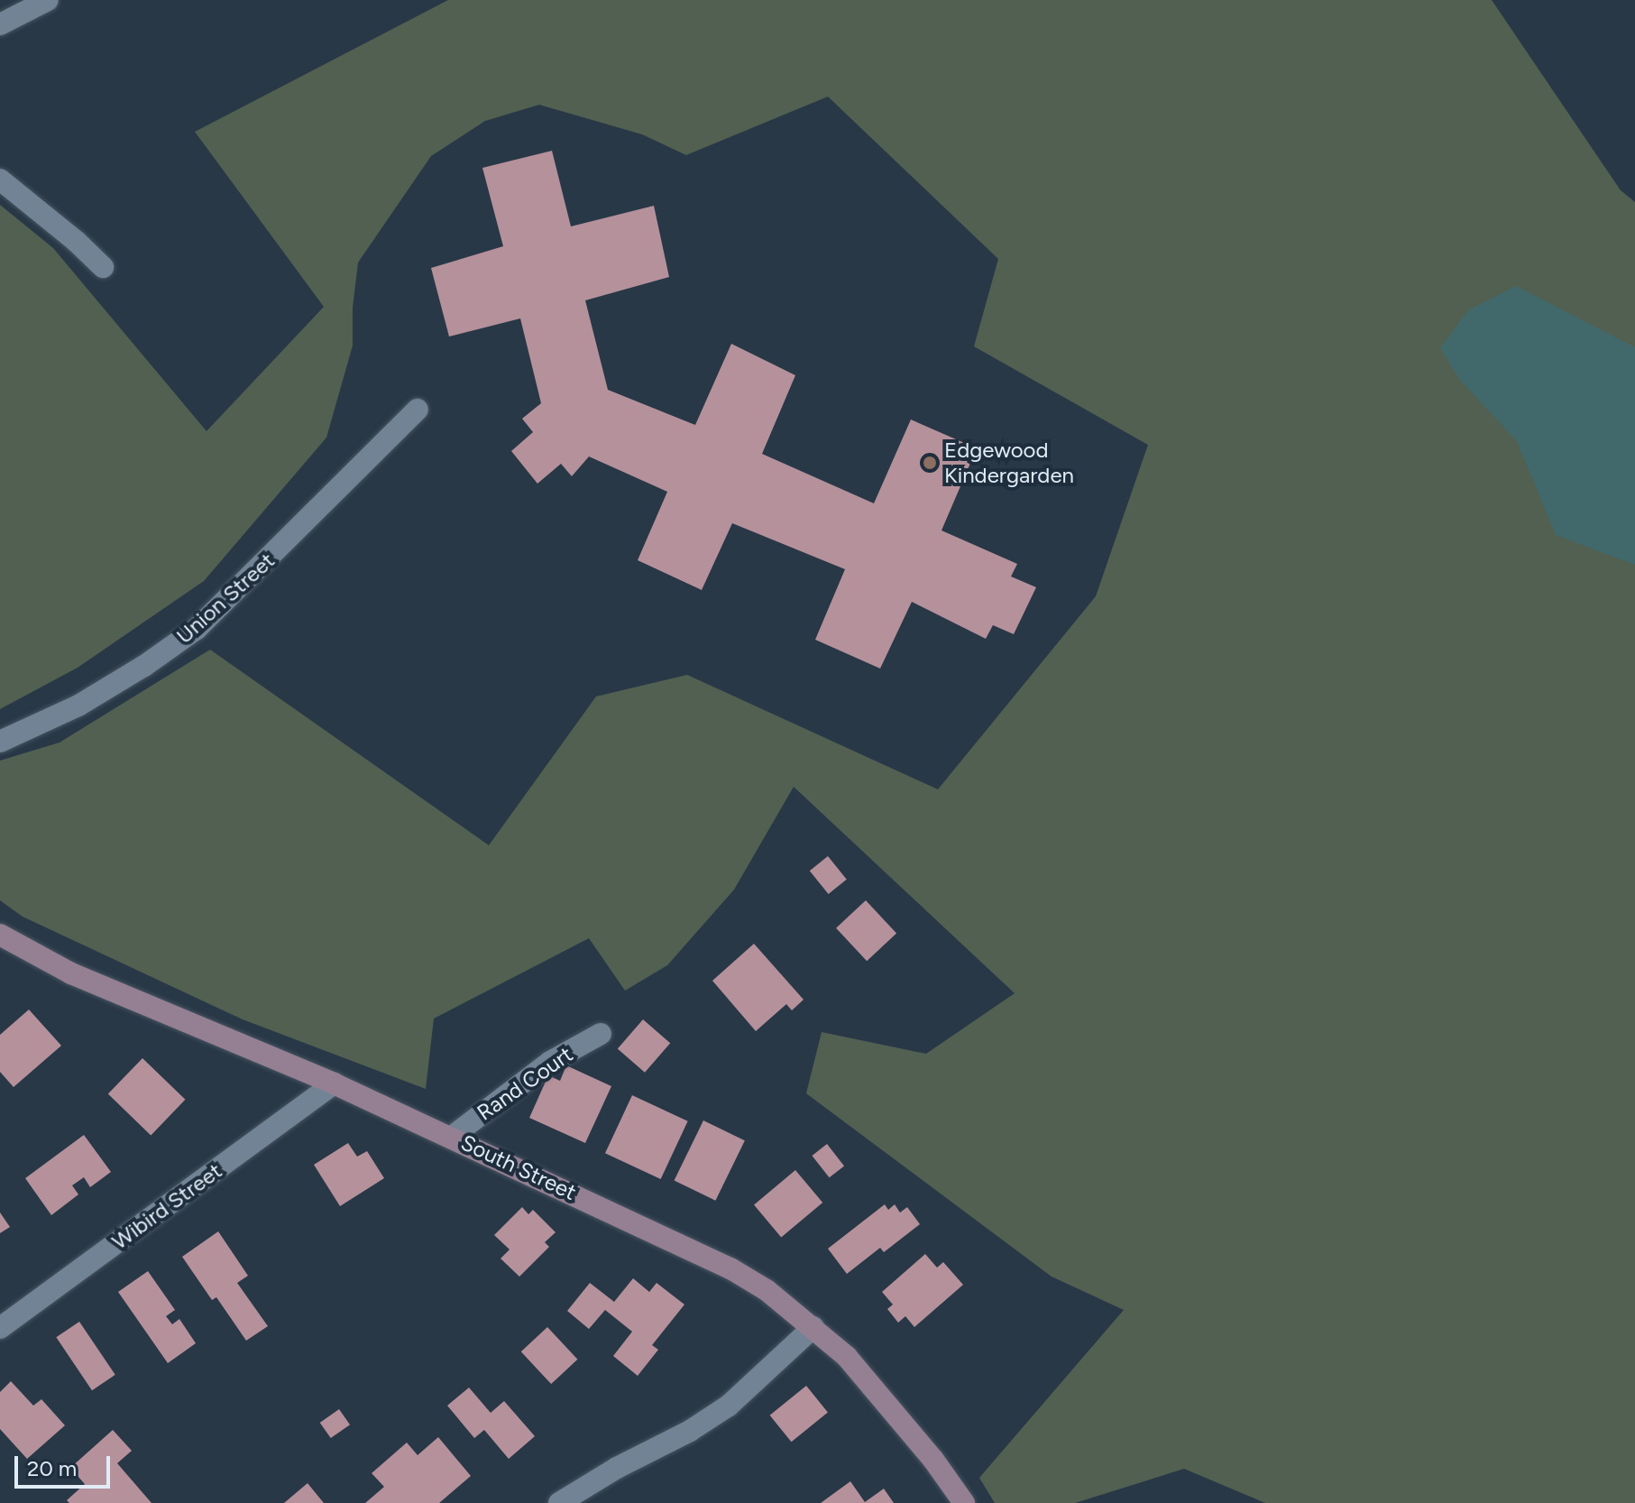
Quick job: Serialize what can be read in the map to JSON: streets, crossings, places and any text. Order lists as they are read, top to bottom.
{
  "streets": {
    "street": [
      "Union Street",
      "Rand Court",
      "South Street",
      "Wibird Street"
    ]
  },
  "crossings": [
    ["Rand Court", "South Street"],
    ["South Street", "Wibird Street"]
  ],
  "places": ["Edgewood Kindergarden"],
  "scale_bar": "20 m"
}
